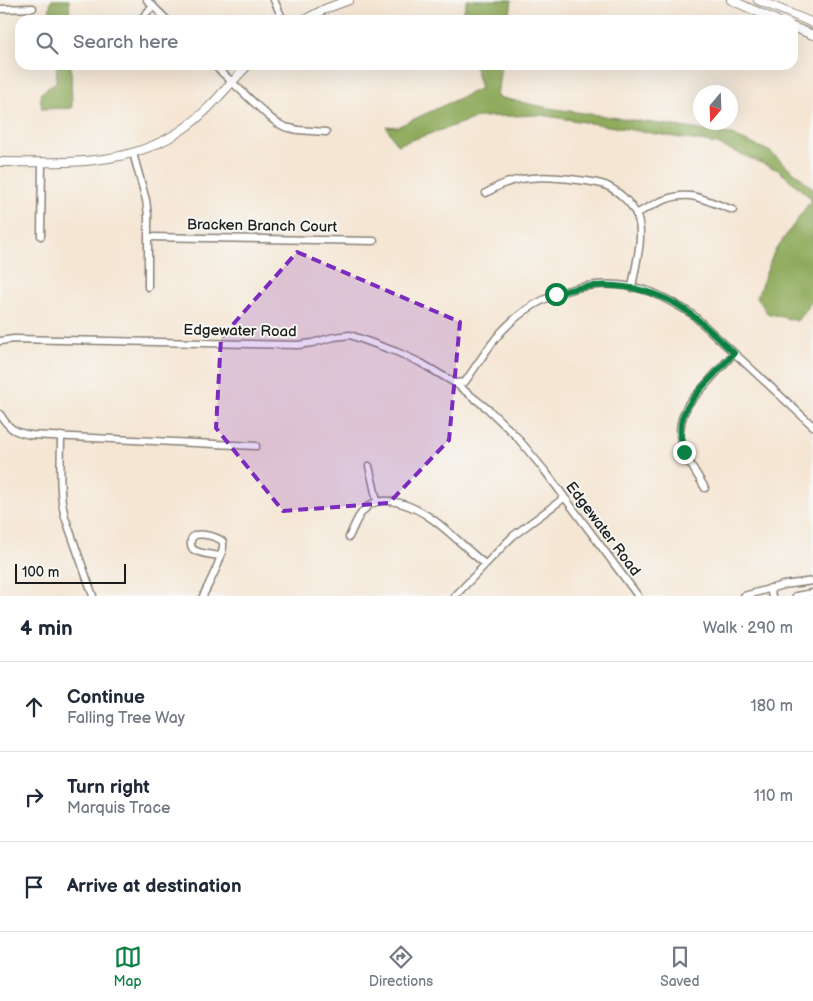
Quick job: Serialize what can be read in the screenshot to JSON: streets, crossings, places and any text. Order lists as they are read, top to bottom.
{
  "streets": {
    "street": ["Bracken Branch Court", "Edgewater Road"]
  },
  "scale_bar": "100 m",
  "north": "bottom",
  "page": {
    "search": "Search here",
    "scale": "100 m",
    "heading": ["4 min", "Walk · 290 m"],
    "list": [
      ["Continue", "Falling Tree Way", "180 m"],
      ["Turn right", "Marquis Trace", "110 m"],
      "Arrive at destination"
    ],
    "nav": ["Map", "Directions", "Saved"]
  }
}
